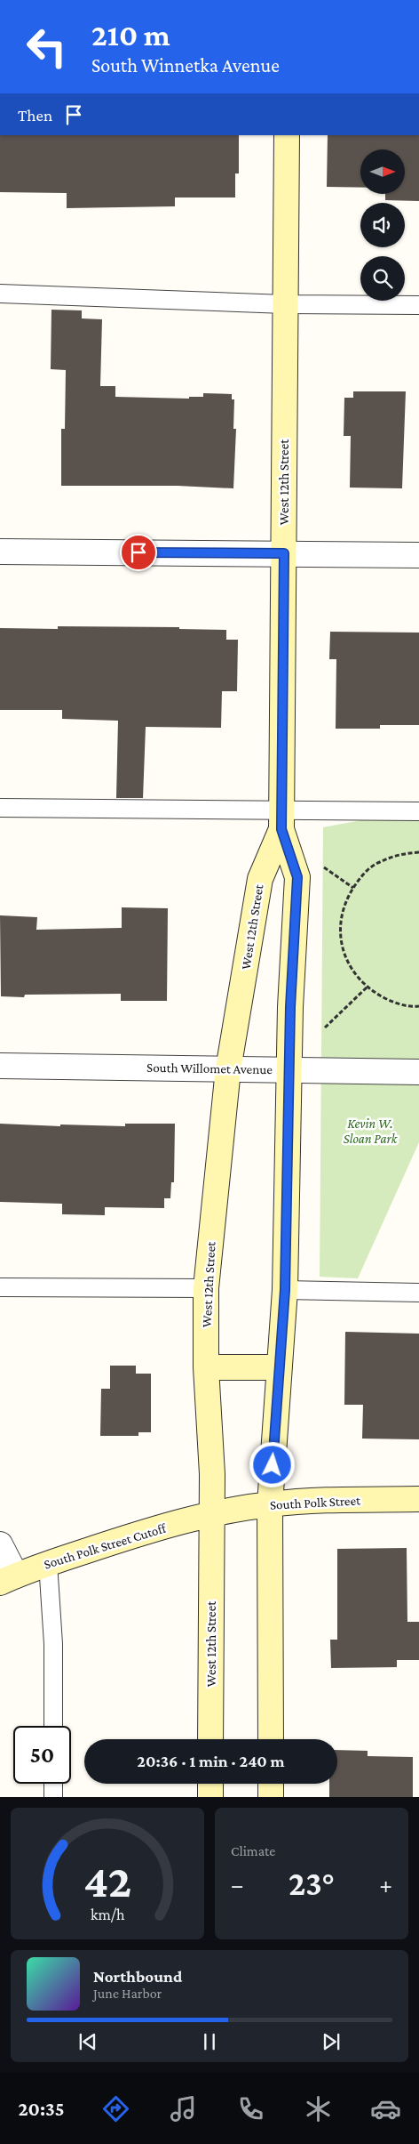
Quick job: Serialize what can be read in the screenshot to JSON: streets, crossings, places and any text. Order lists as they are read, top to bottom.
{
  "streets": {
    "main road": ["West 12th Street", "South Polk Street", "South Polk Street Cutoff"],
    "street": ["South Willomet Avenue"]
  },
  "crossings": [
    ["West 12th Street", "South Willomet Avenue"],
    ["West 12th Street", "South Polk Street"],
    ["West 12th Street", "South Polk Street Cutoff"],
    ["South Polk Street", "South Polk Street Cutoff"]
  ],
  "parks": ["Kevin W. Sloan Park"],
  "north": "right",
  "page": {
    "turn": ["210 m", "South Winnetka Avenue"],
    "then": "Then",
    "limit": "50",
    "trip": "20:36 · 1 min · 240 m",
    "tile": "Climate",
    "heat": ["−", "23°", "+"],
    "song": ["Northbound", "June Harbor"],
    "tabs": "20:35",
    "gauge": ["42", "km/h"]
  }
}
